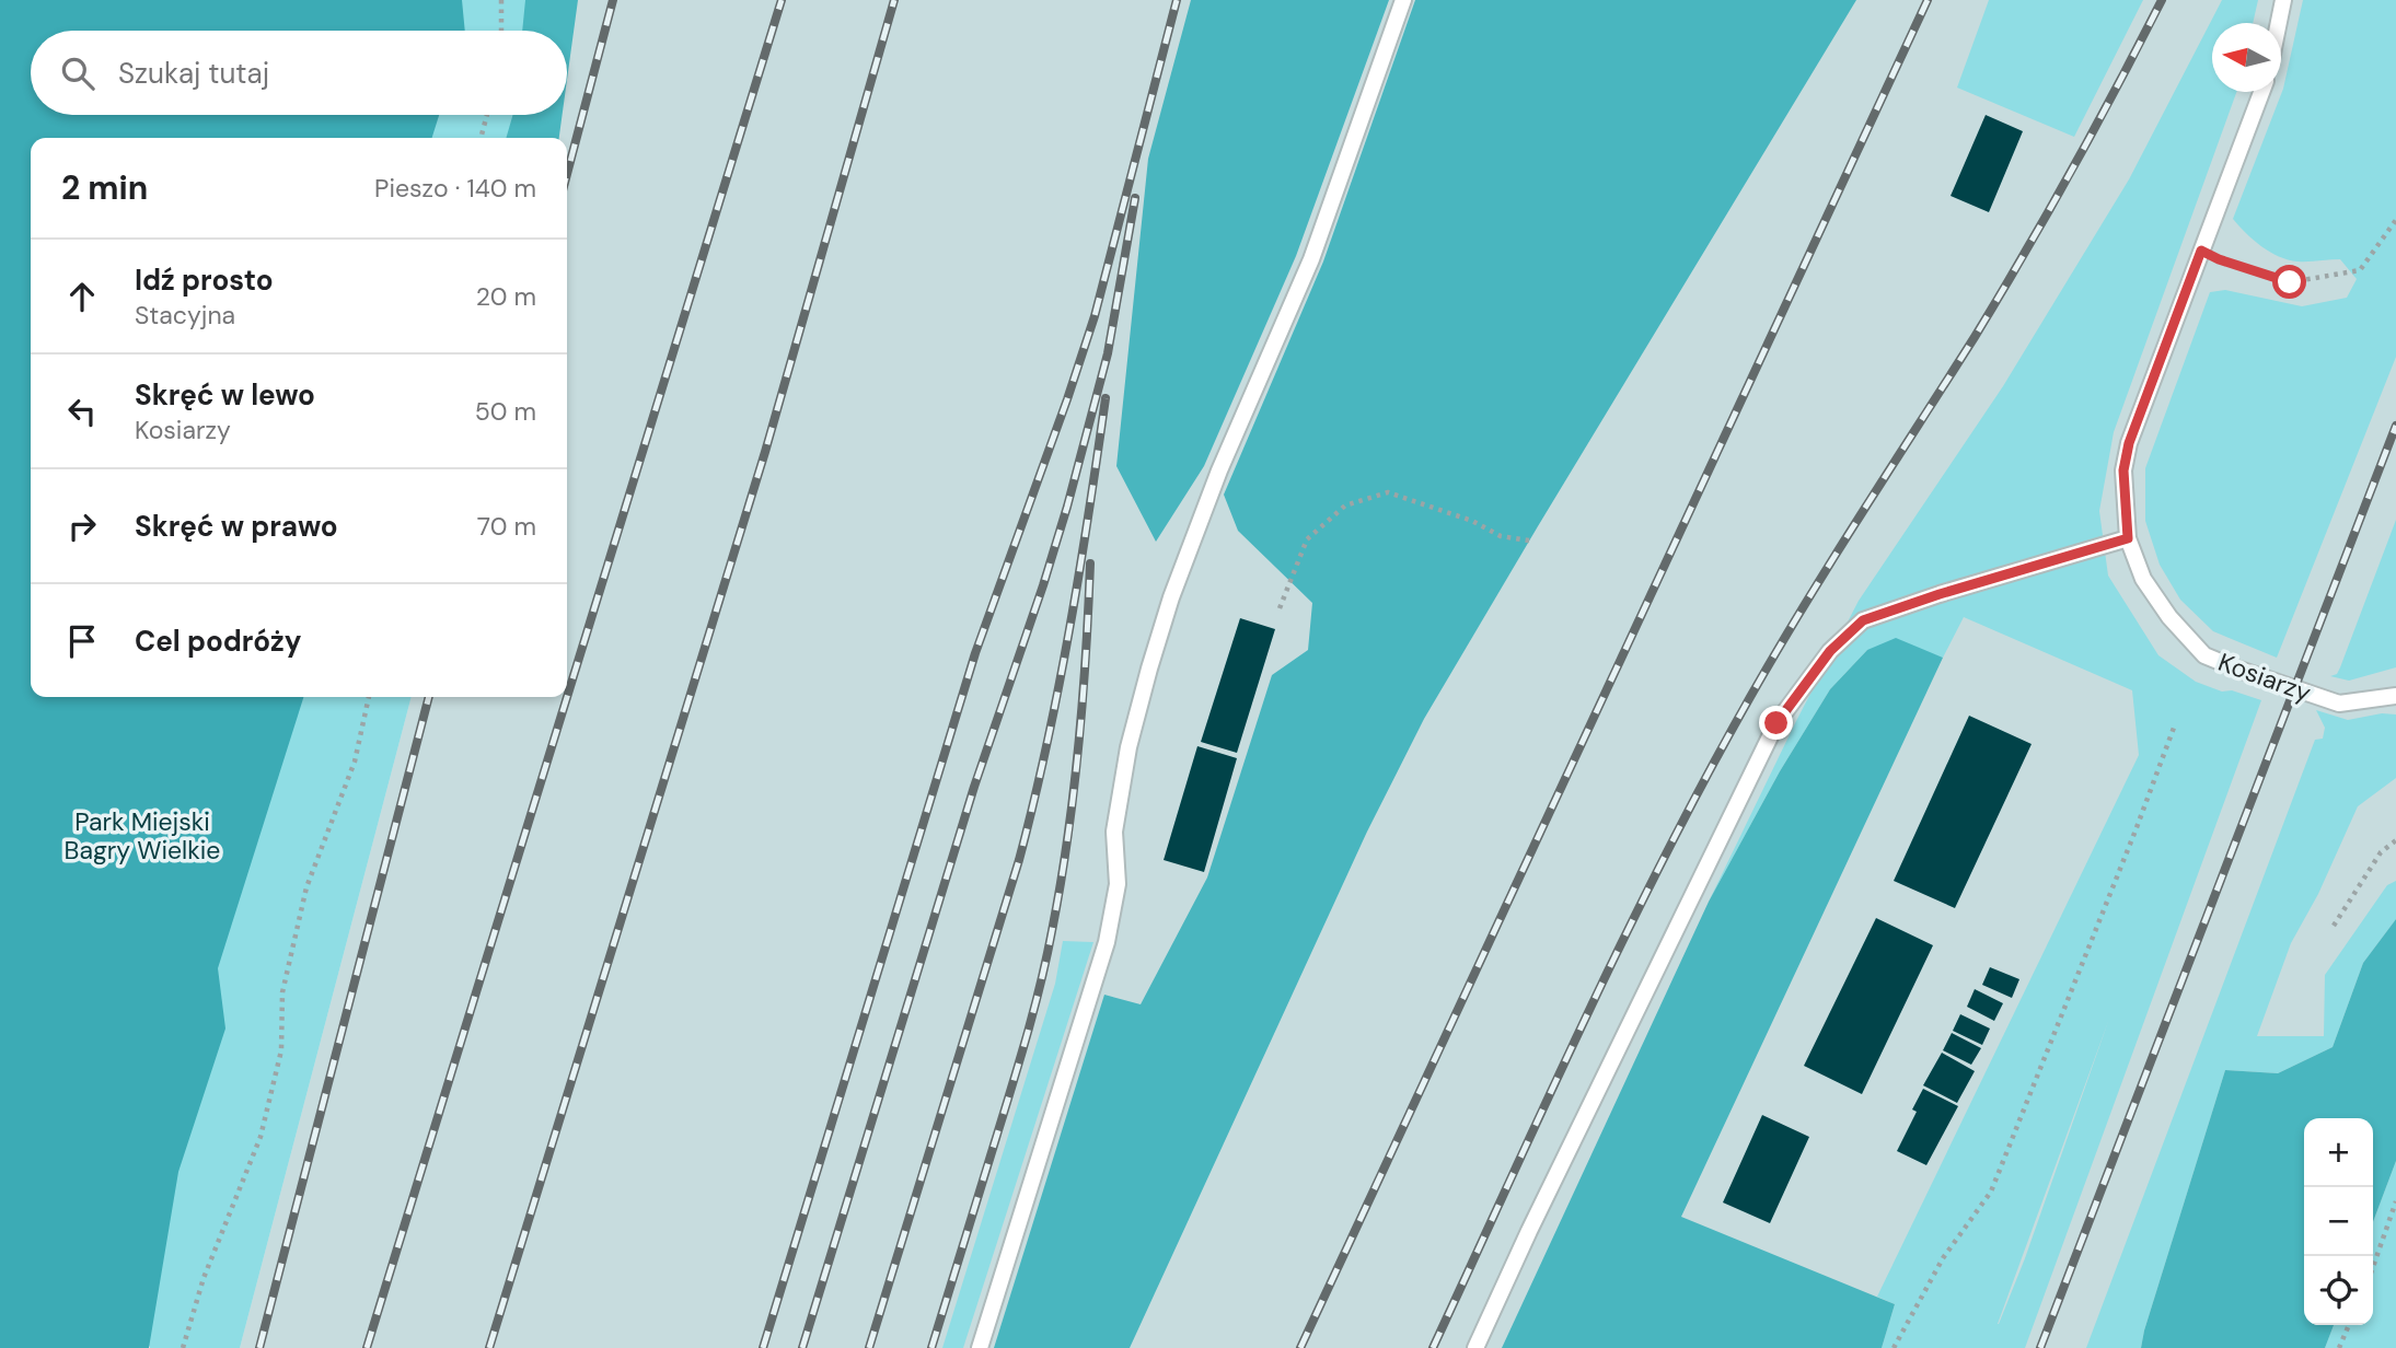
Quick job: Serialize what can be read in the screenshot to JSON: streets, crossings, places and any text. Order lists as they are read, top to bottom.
{
  "streets": {
    "lane": ["Kosiarzy"]
  },
  "parks": ["Park Miejski Bagry Wielkie"],
  "north": "left",
  "page": {
    "search": "Szukaj tutaj",
    "heading": ["2 min", "Pieszo · 140 m"],
    "list": [
      ["Idź prosto", "Stacyjna", "20 m"],
      ["Skręć w lewo", "Kosiarzy", "50 m"],
      ["Skręć w prawo", "70 m"],
      "Cel podróży"
    ],
    "map_buttons": ["+", "−"]
  }
}
